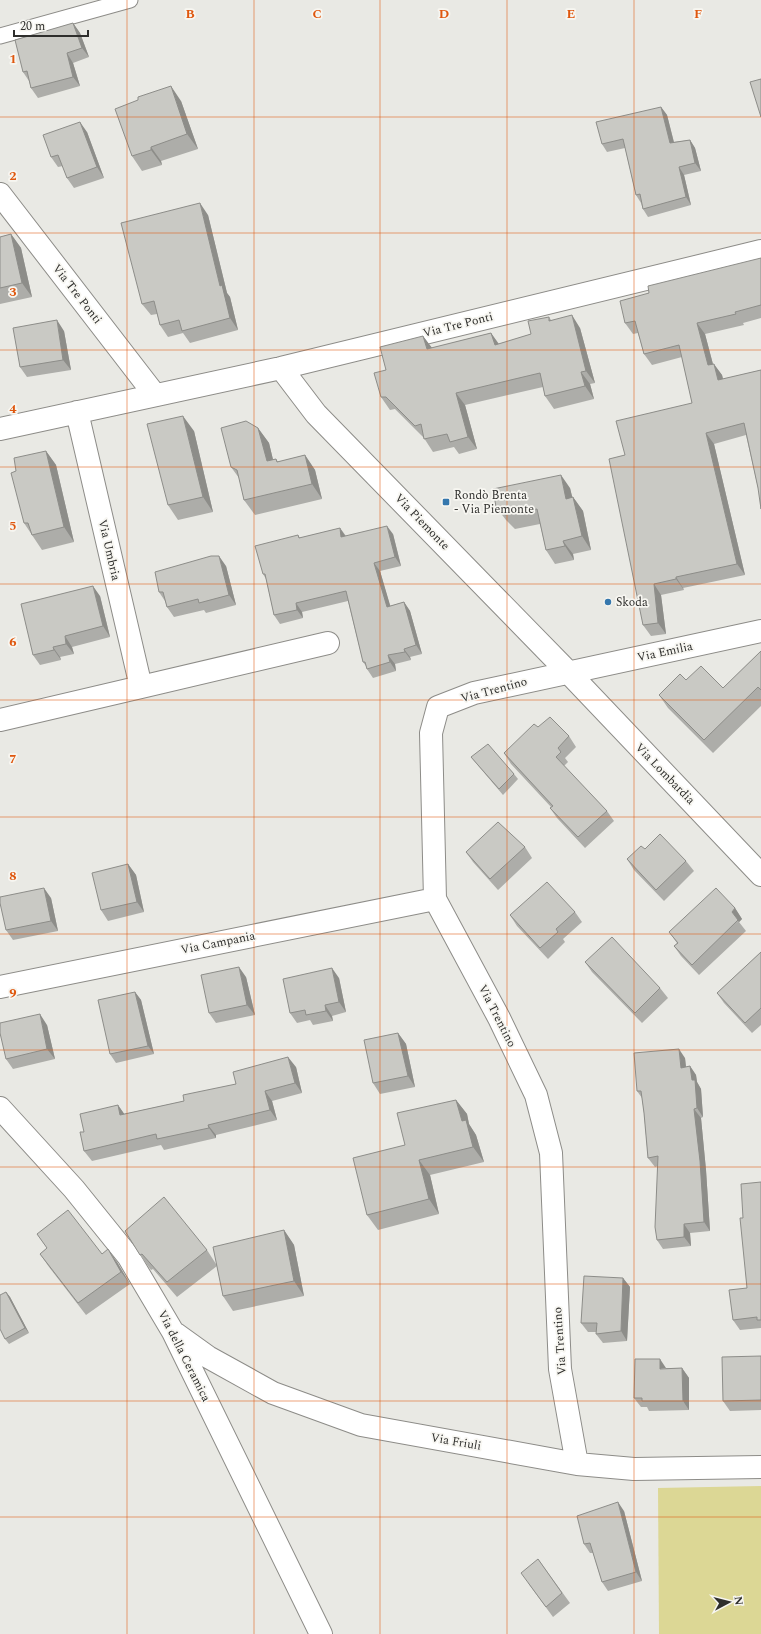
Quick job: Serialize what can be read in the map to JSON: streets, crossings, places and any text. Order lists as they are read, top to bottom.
{
  "streets": {
    "street": [
      "Via Tre Ponti",
      "Via Piemonte",
      "Via Umbria",
      "Via Emilia",
      "Via Trentino",
      "Via Lombardia",
      "Via Campania",
      "Via della Ceramica",
      "Via Friuli"
    ]
  },
  "crossings": [
    ["Via Tre Ponti", "Via Piemonte"],
    ["Via Tre Ponti", "Via Umbria"],
    ["Via Piemonte", "Via Emilia"],
    ["Via Piemonte", "Via Trentino"],
    ["Via Piemonte", "Via Lombardia"],
    ["Via Emilia", "Via Trentino"],
    ["Via Emilia", "Via Lombardia"],
    ["Via Trentino", "Via Lombardia"],
    ["Via Trentino", "Via Campania"],
    ["Via Trentino", "Via Friuli"],
    ["Via della Ceramica", "Via Friuli"]
  ],
  "places": {
    "transit": ["Rondò Brenta - Via Piemonte"],
    "other": ["Skoda"]
  },
  "scale_bar": "20 m",
  "north": "right",
  "grid": {
    "columns": [
      "B",
      "C",
      "D",
      "E",
      "F"
    ],
    "rows": [
      "1",
      "2",
      "3",
      "4",
      "5",
      "6",
      "7",
      "8",
      "9"
    ]
  }
}
